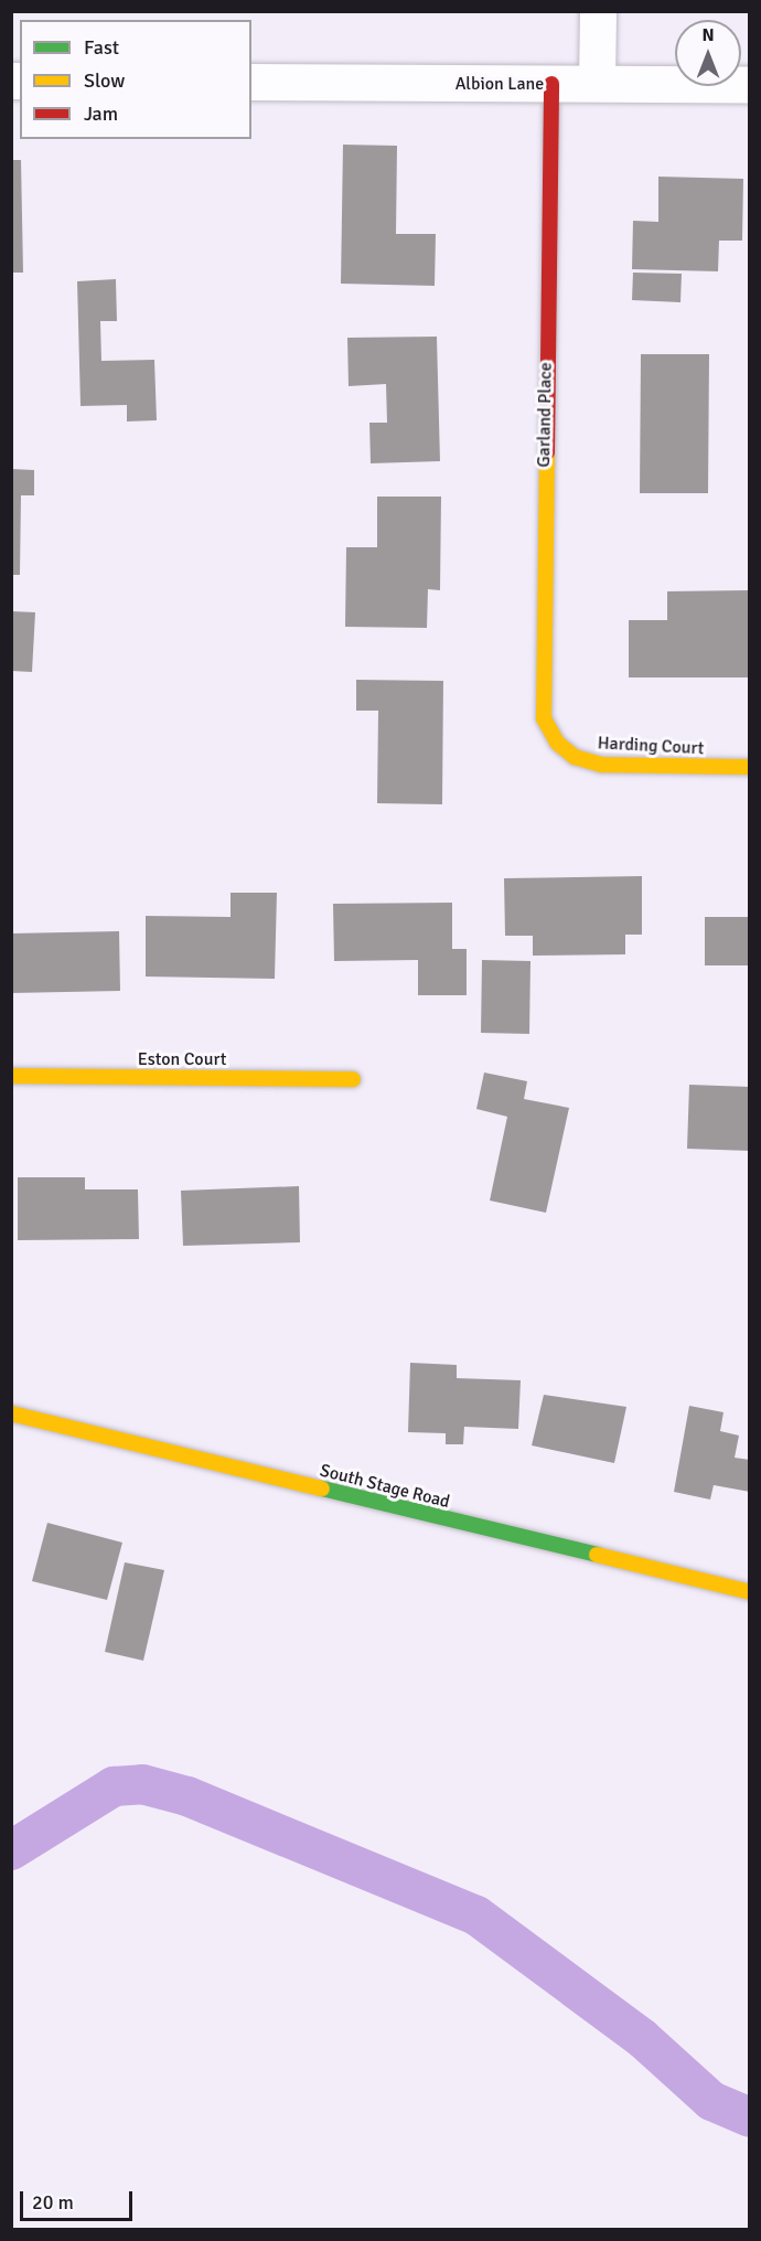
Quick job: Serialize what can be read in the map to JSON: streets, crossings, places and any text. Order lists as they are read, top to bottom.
{
  "streets": {
    "street": [
      "Albion Lane",
      "Garland Place",
      "Harding Court",
      "Eston Court",
      "South Stage Road"
    ]
  },
  "crossings": [
    ["Albion Lane", "Garland Place"],
    ["Garland Place", "Harding Court"]
  ],
  "legend": ["Fast", "Slow", "Jam"],
  "scale_bar": "20 m",
  "north": "top"
}
